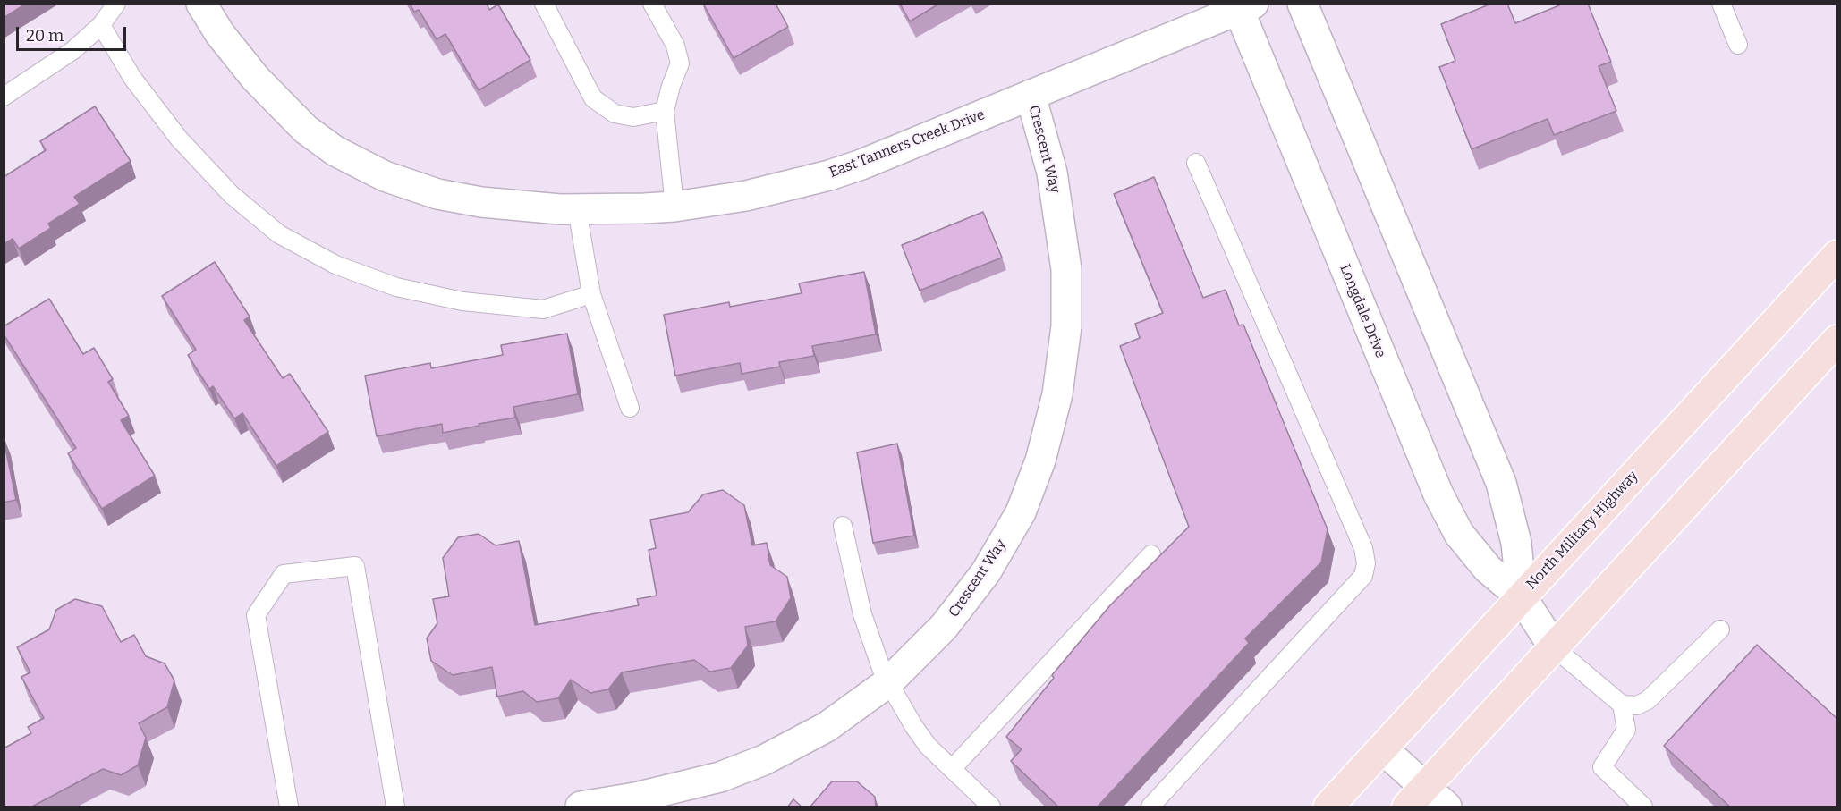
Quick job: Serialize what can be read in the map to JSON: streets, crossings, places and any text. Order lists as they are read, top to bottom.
{
  "streets": {
    "main road": ["North Military Highway"],
    "street": ["East Tanners Creek Drive", "Crescent Way", "Longdale Drive"]
  },
  "crossings": [
    ["East Tanners Creek Drive", "Crescent Way"],
    ["East Tanners Creek Drive", "Longdale Drive"],
    ["Longdale Drive", "North Military Highway"]
  ],
  "scale_bar": "20 m"
}
